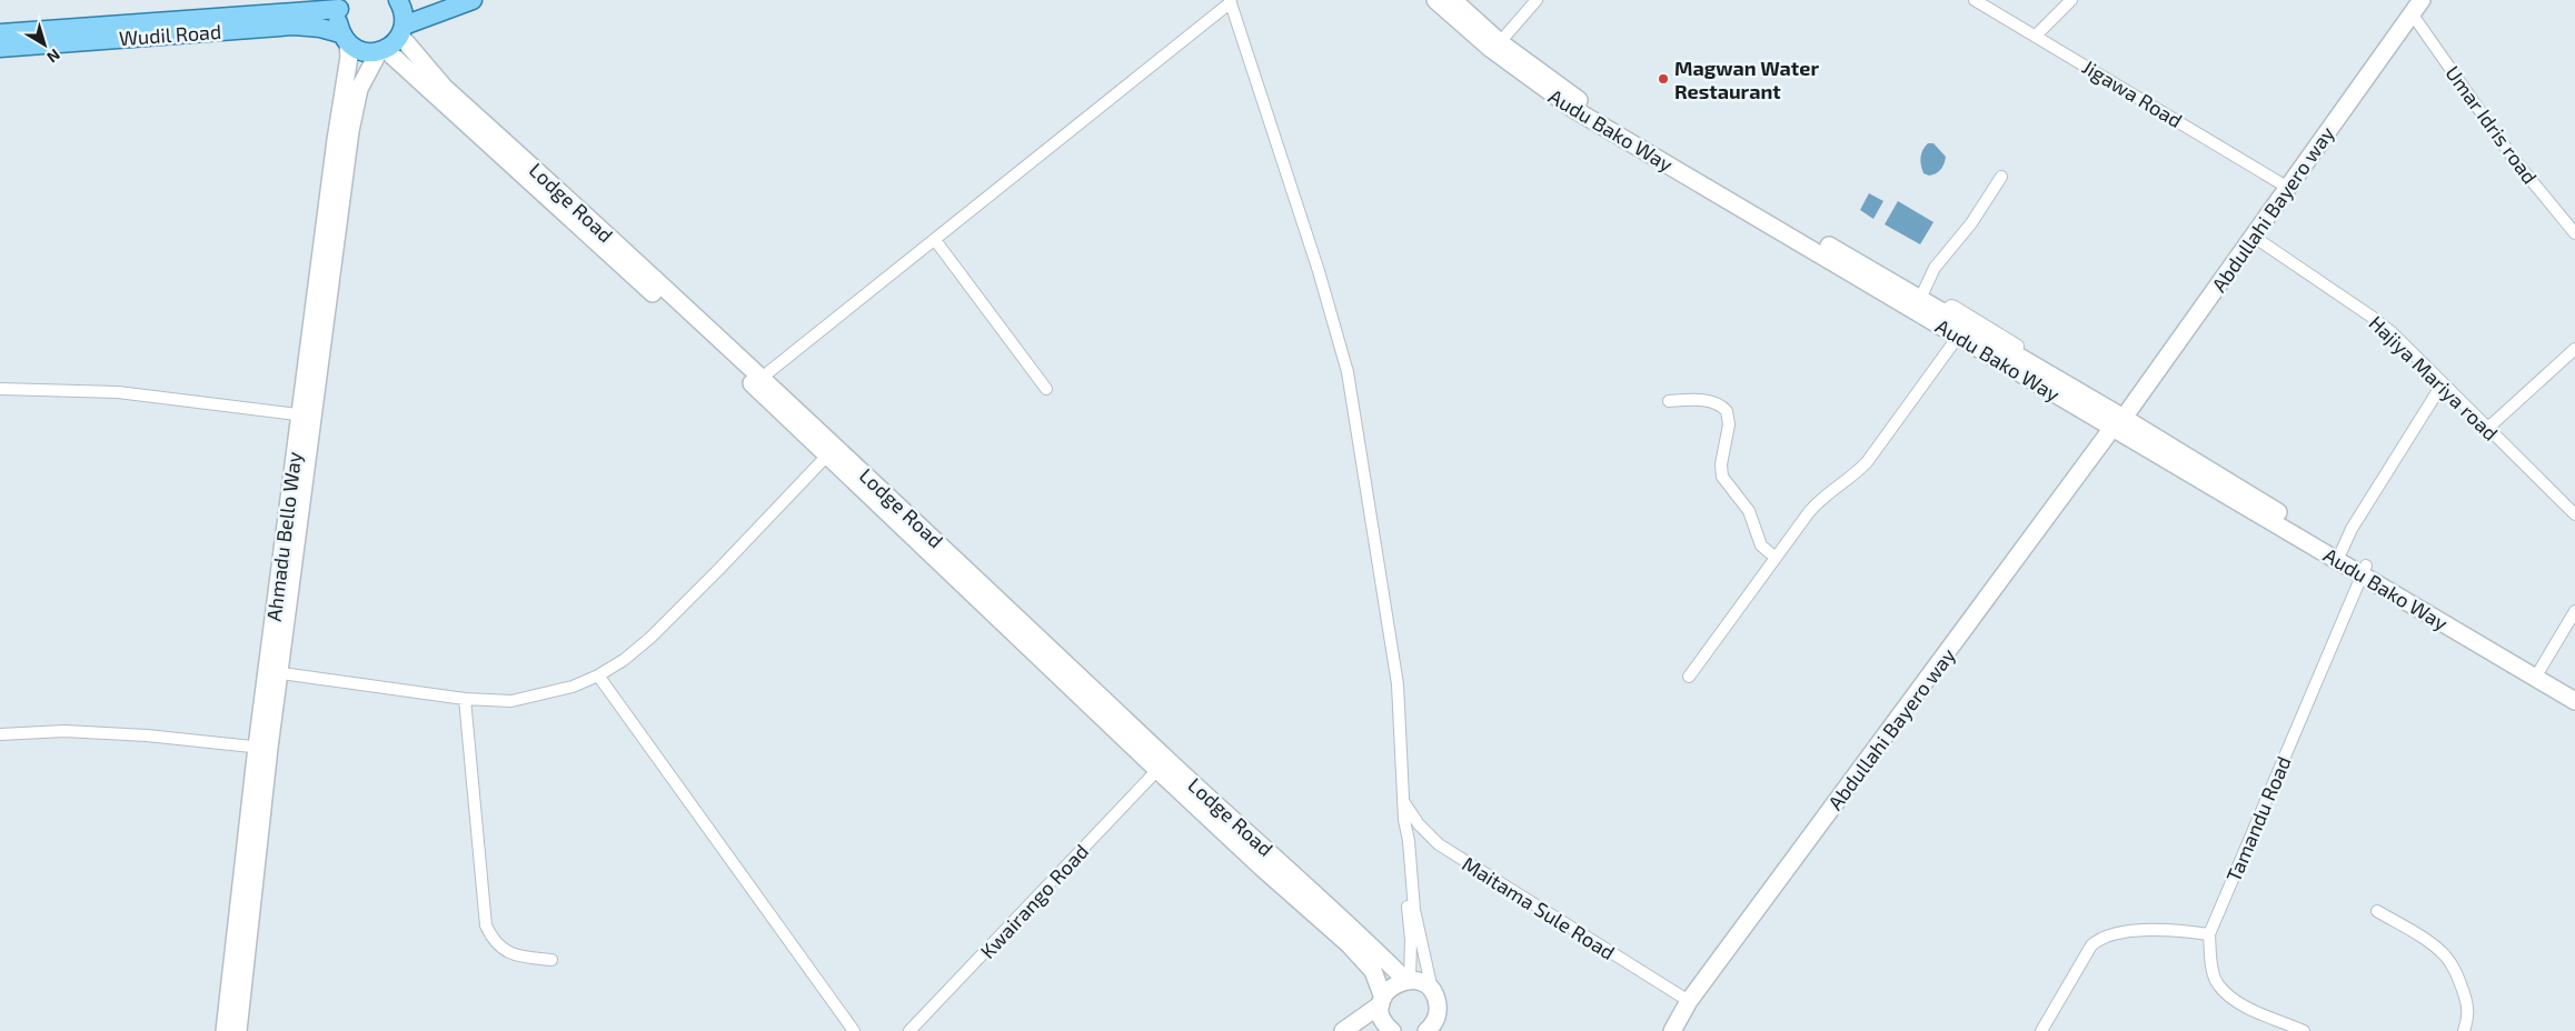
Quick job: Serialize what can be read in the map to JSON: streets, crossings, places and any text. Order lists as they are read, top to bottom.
{
  "streets": {
    "main road": [
      "Wudil Road",
      "Audu Bako Way",
      "Lodge Road",
      "Abdullahi Bayero way",
      "Ahmadu Bello Way"
    ],
    "street": [
      "Jigawa Road",
      "Umar Idris road",
      "Hajiya Mariya road",
      "Tamandu Road",
      "Kwairango Road",
      "Maitama Sule Road"
    ]
  },
  "crossings": [
    ["Wudil Road", "Lodge Road"],
    ["Wudil Road", "Ahmadu Bello Way"],
    ["Jigawa Road", "Abdullahi Bayero way"],
    ["Umar Idris road", "Abdullahi Bayero way"],
    ["Audu Bako Way", "Abdullahi Bayero way"],
    ["Audu Bako Way", "Tamandu Road"],
    ["Lodge Road", "Ahmadu Bello Way"],
    ["Lodge Road", "Kwairango Road"],
    ["Abdullahi Bayero way", "Hajiya Mariya road"],
    ["Abdullahi Bayero way", "Maitama Sule Road"]
  ],
  "places": ["Magwan Water Restaurant"],
  "north": "bottom right"
}
